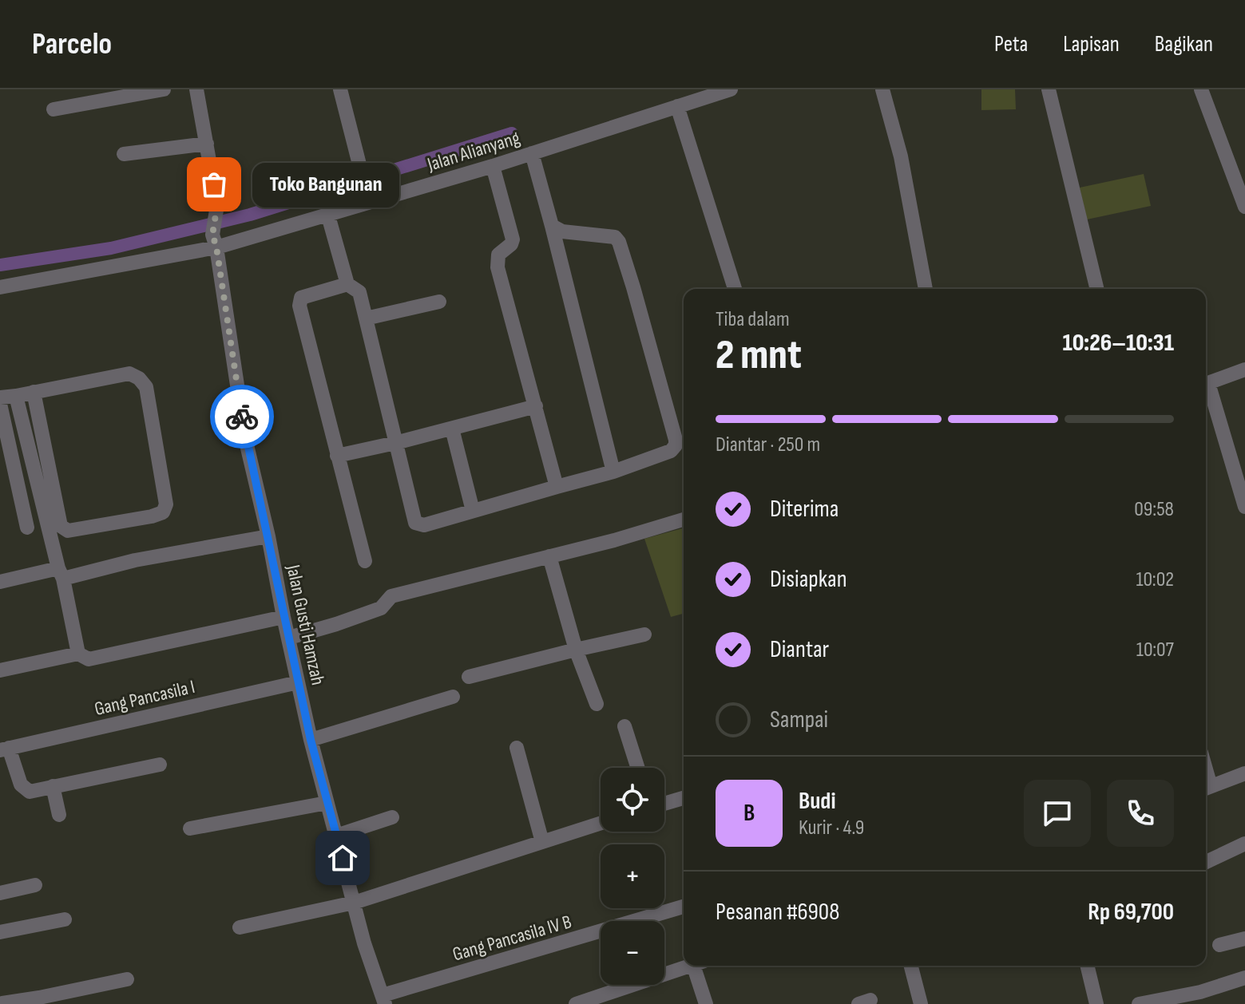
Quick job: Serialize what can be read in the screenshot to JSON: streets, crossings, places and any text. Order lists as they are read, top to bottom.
{
  "streets": {
    "street": [
      "Jalan Alianyang",
      "Jalan Gusti Hamzah",
      "Gang Pancasila I",
      "Gang Pancasila IV B"
    ]
  },
  "crossings": [
    ["Jalan Alianyang", "Jalan Gusti Hamzah"],
    ["Jalan Gusti Hamzah", "Gang Pancasila I"],
    ["Jalan Gusti Hamzah", "Gang Pancasila IV B"]
  ],
  "places": ["Toko Bangunan"],
  "page": {
    "header": "Parcelo",
    "nav": ["Peta", "Lapisan", "Bagikan"],
    "bubble": "Toko Bangunan",
    "heading": ["2 mnt", "Tiba dalam", "10:26–10:31"],
    "panel": [
      "Budi",
      "Kurir · 4.9",
      "Pesanan #6908",
      "Rp 69,700"
    ],
    "bar": "Diantar · 250 m",
    "list": [
      ["Diterima", "09:58"],
      ["Disiapkan", "10:02"],
      ["Diantar", "10:07"],
      "Sampai"
    ],
    "map_buttons": ["+", "−"],
    "round": "B"
  }
}
